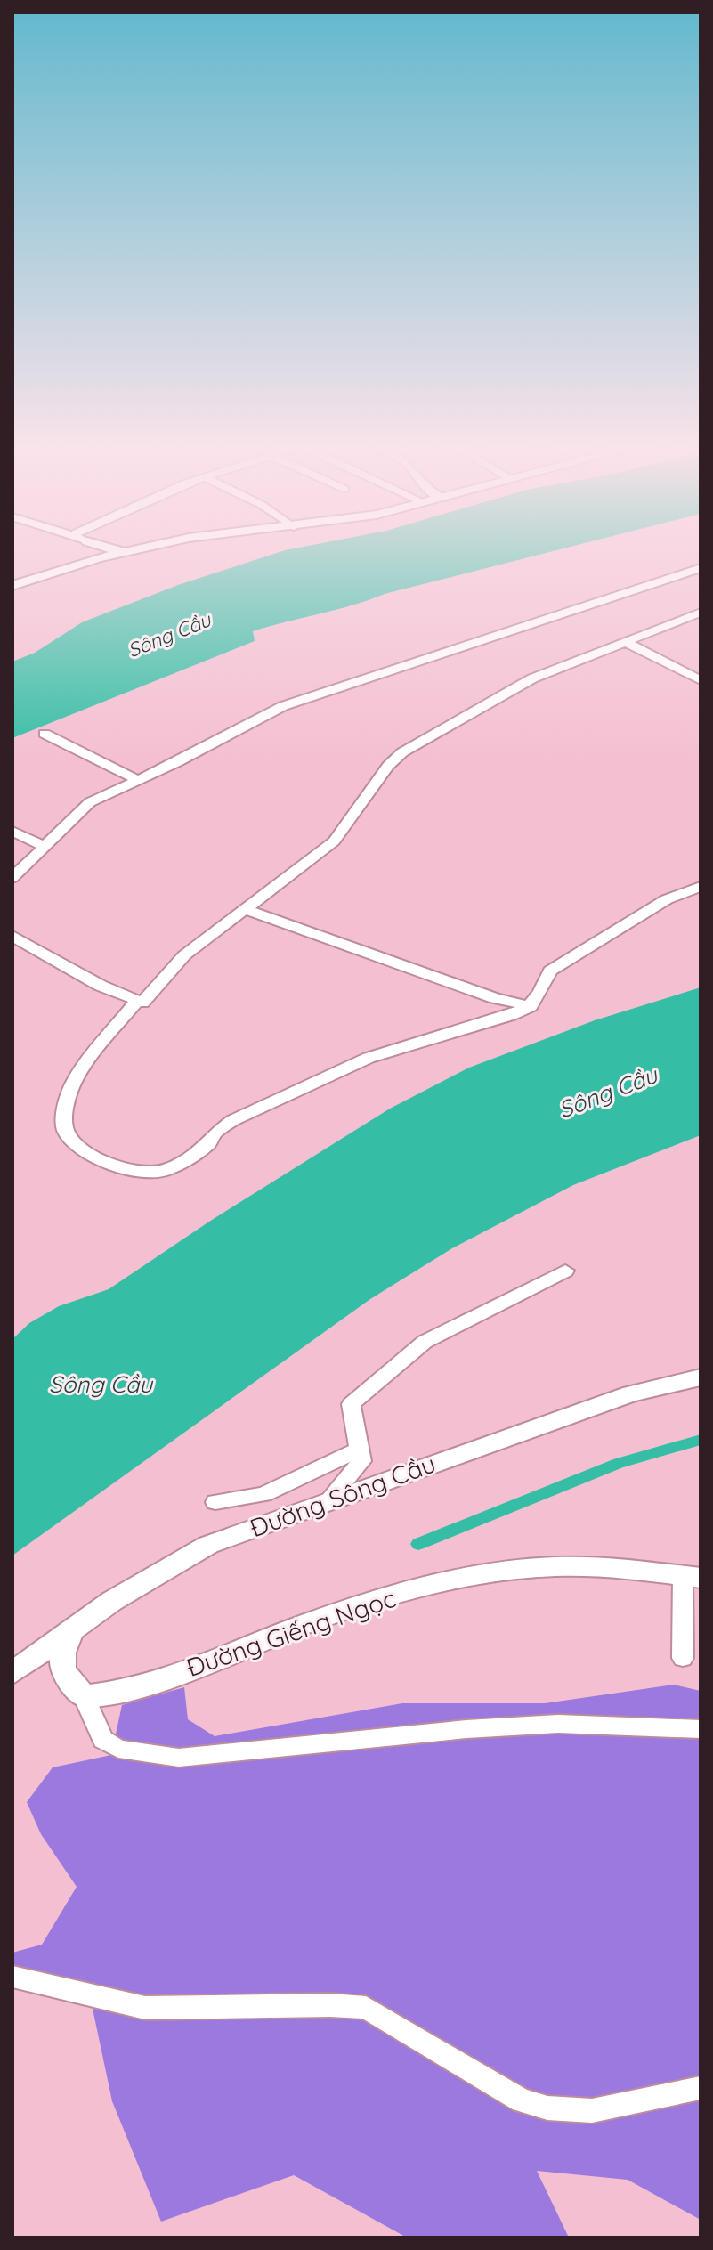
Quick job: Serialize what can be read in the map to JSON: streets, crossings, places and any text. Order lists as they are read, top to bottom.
{
  "streets": {
    "main road": ["Đường Sông Cầu", "Đường Giếng Ngọc"]
  },
  "water": ["Sông Cầu"]
}
